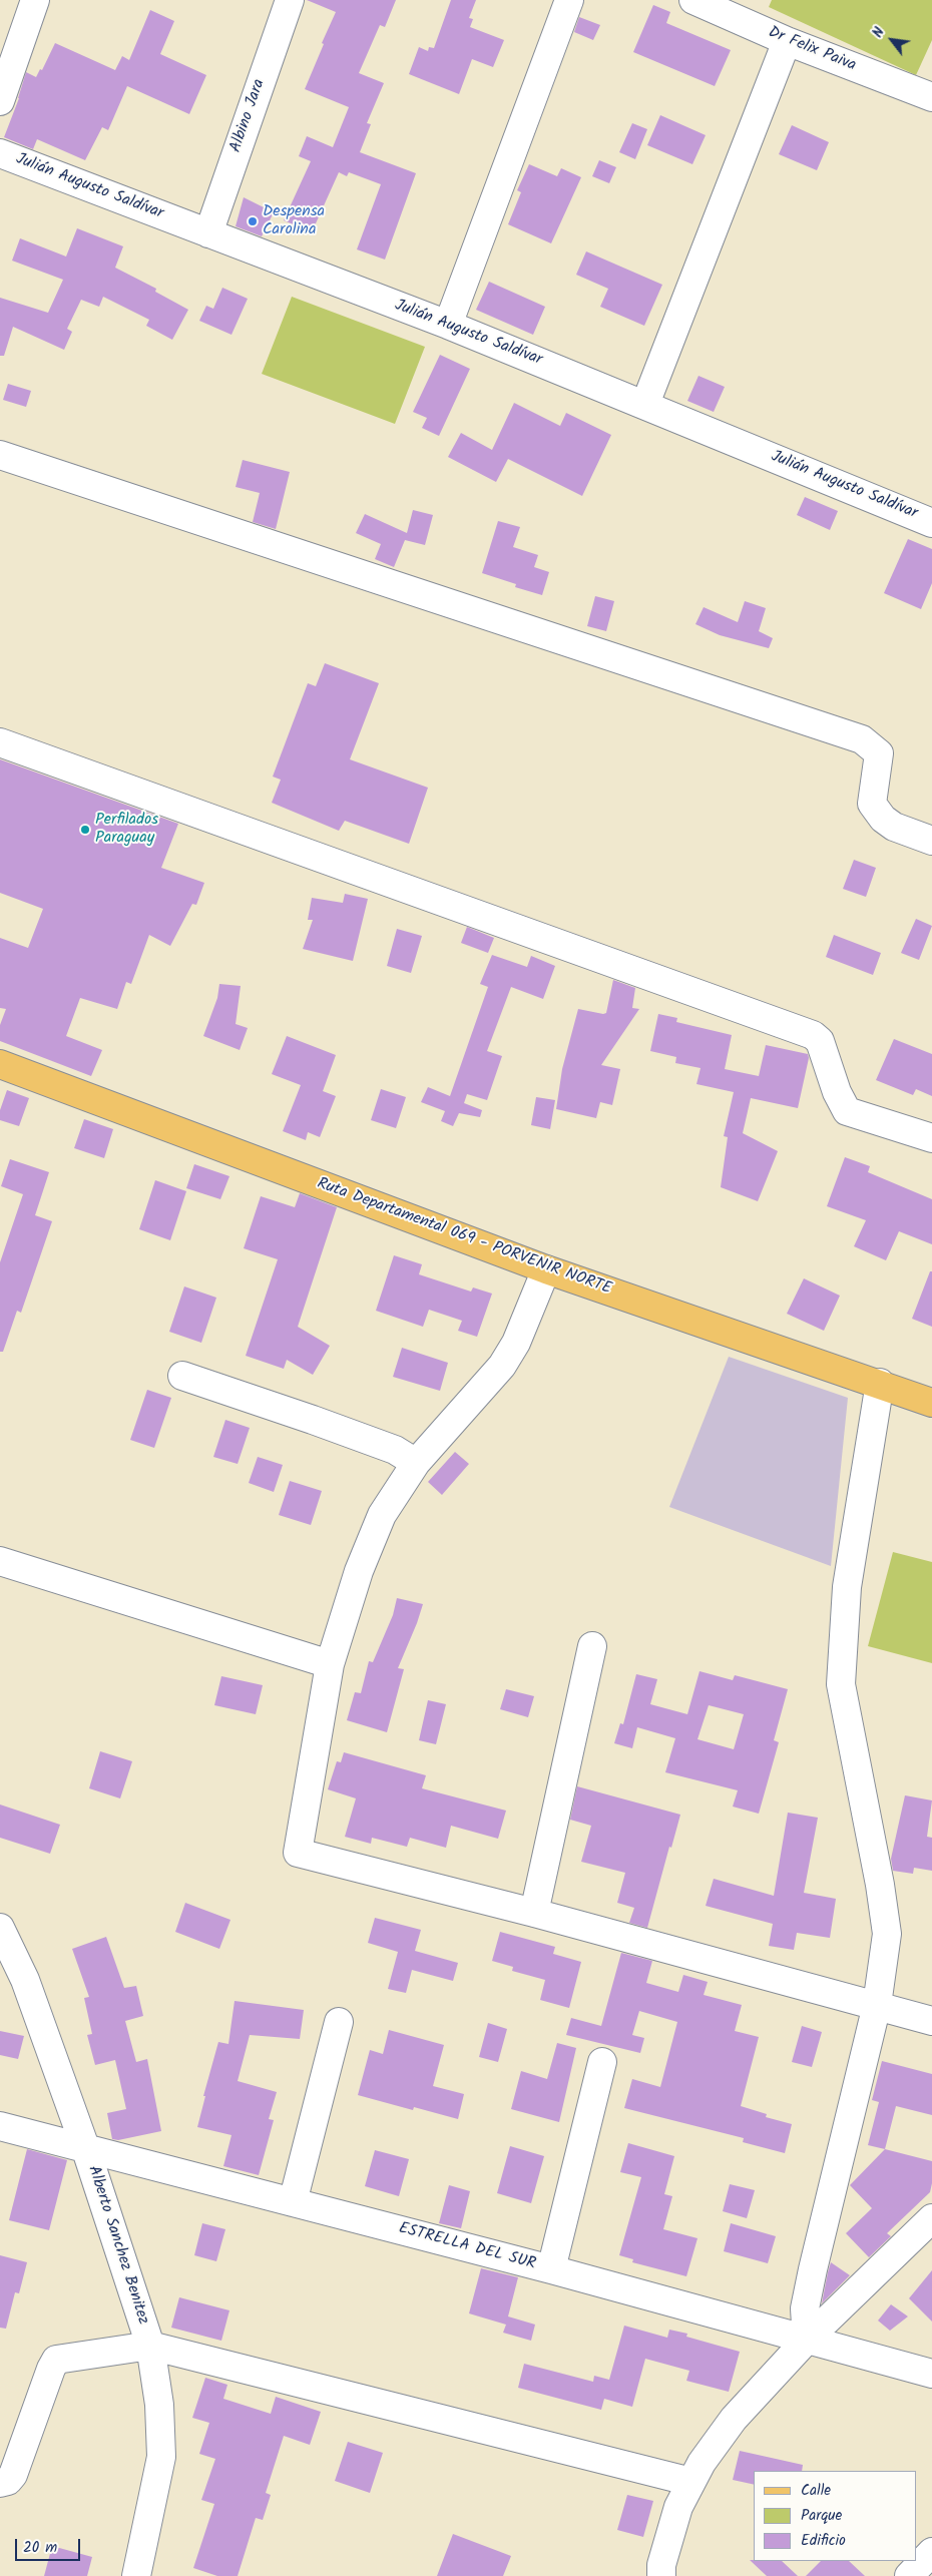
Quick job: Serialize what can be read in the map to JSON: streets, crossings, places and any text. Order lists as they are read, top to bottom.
{
  "streets": {
    "main road": ["Ruta Departamental 069 - PORVENIR NORTE"],
    "street": [
      "Dr Felix Paiva",
      "Albino Jara",
      "Julián Augusto Saldívar",
      "Alberto Sanchez Benitez",
      "ESTRELLA DEL SUR"
    ]
  },
  "crossings": [
    ["Albino Jara", "Julián Augusto Saldívar"],
    ["Alberto Sanchez Benitez", "ESTRELLA DEL SUR"]
  ],
  "places": ["Despensa Carolina", "Perfilados Paraguay"],
  "legend": ["Calle", "Parque", "Edificio"],
  "scale_bar": "20 m",
  "north": "top left"
}
